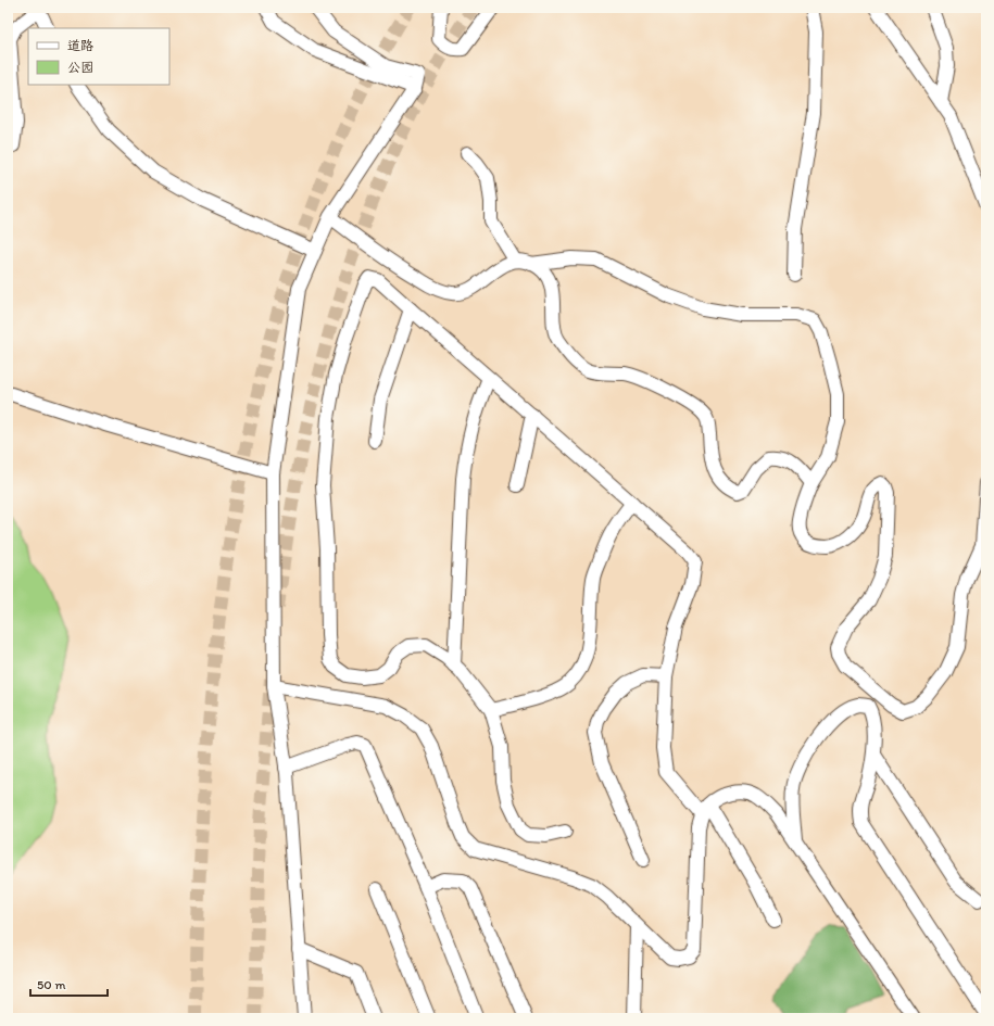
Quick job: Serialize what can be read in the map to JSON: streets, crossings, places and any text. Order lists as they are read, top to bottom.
{
  "legend": ["道路", "公园"],
  "scale_bar": "50 m"
}
